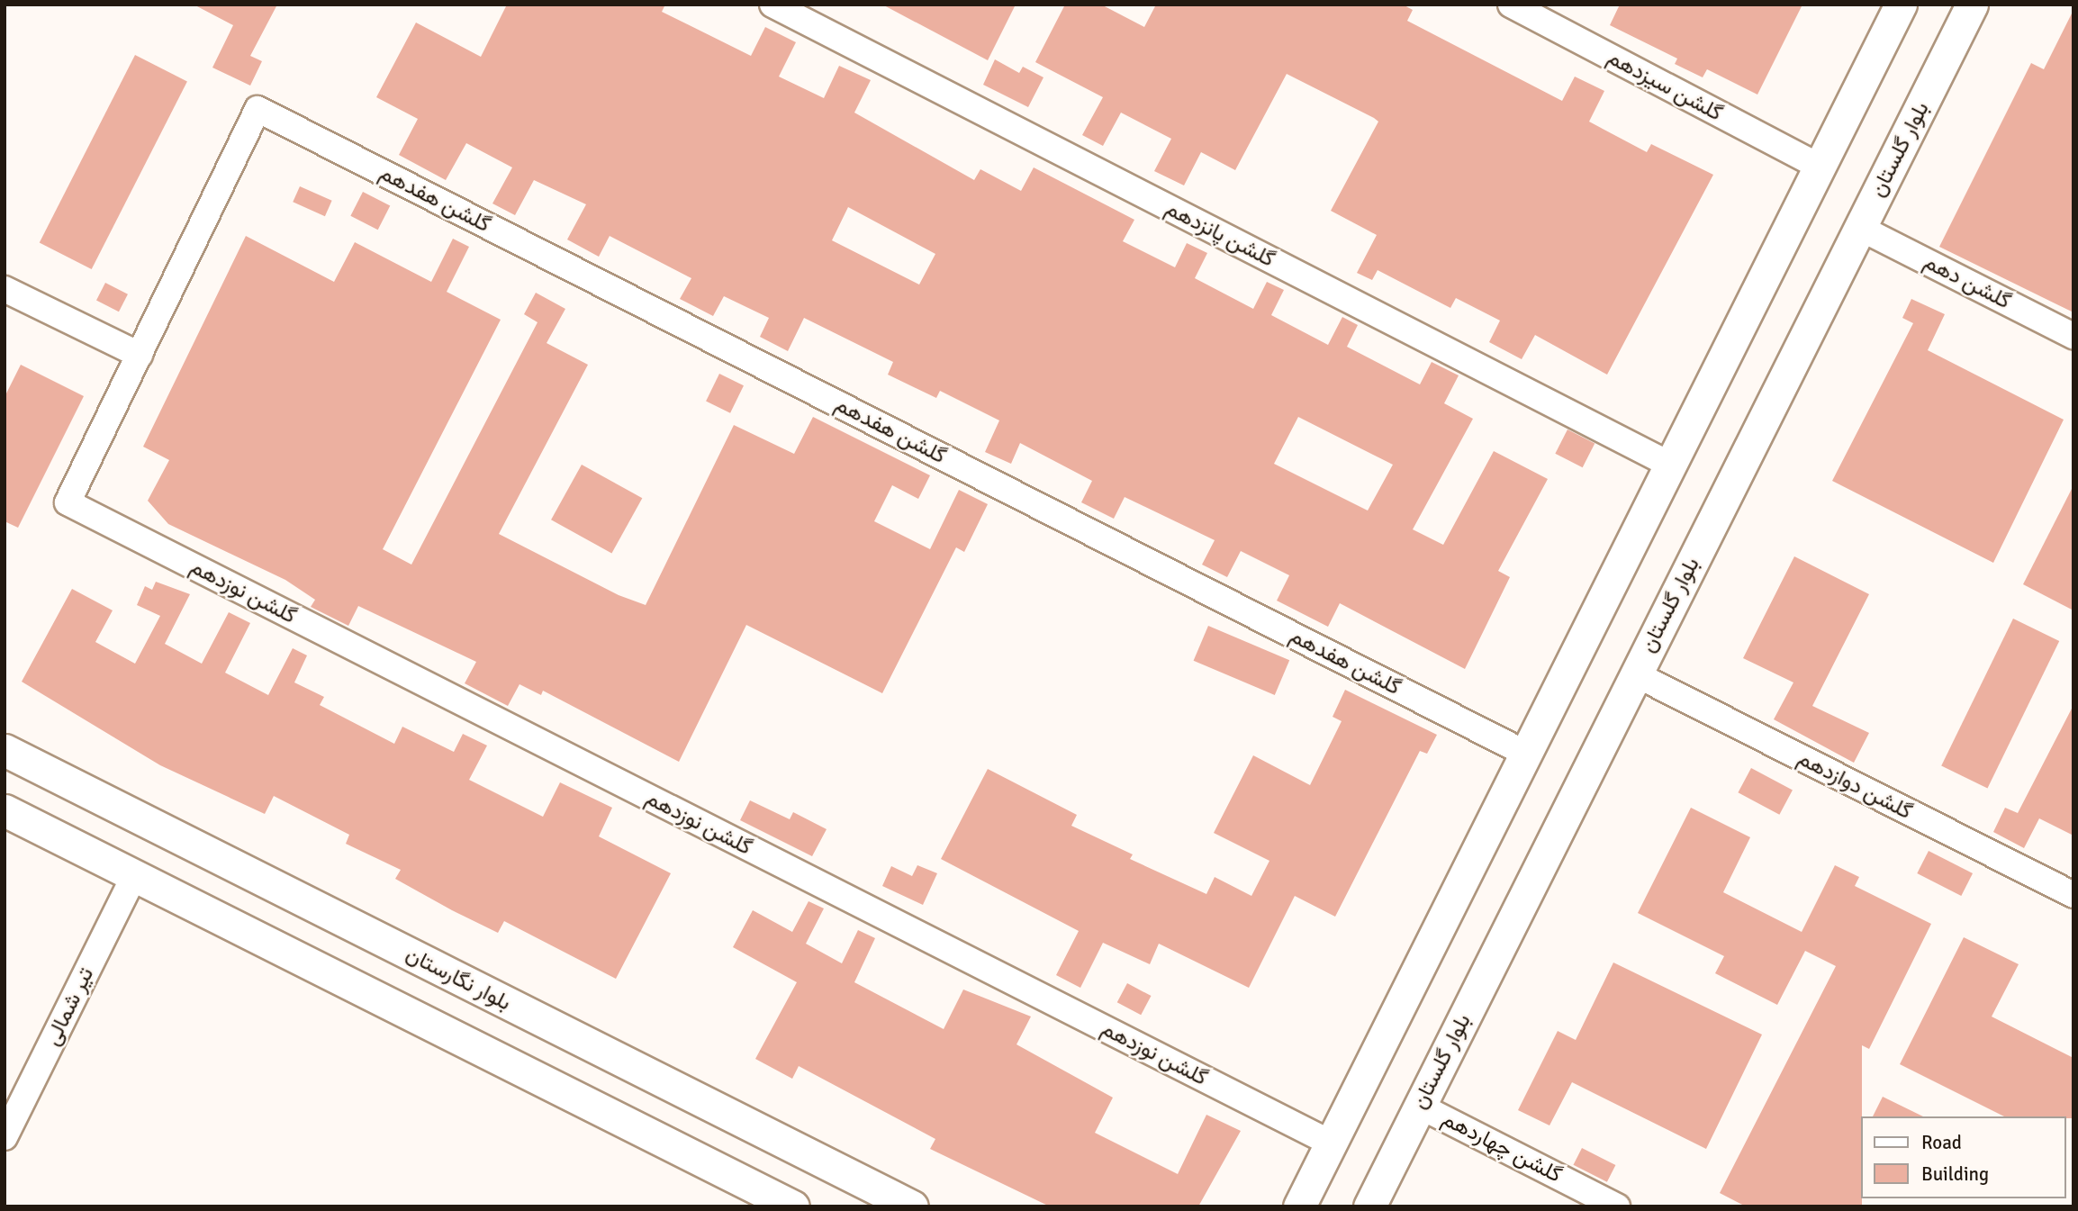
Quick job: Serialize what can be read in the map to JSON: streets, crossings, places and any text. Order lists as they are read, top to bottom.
{
  "streets": {
    "street": [
      "گلشن سیزدهم",
      "بلوار گلستان",
      "گلشن هفدهم",
      "گلشن پانزدهم",
      "گلشن دهم",
      "گلشن نوزدهم",
      "گلشن دوازدهم",
      "بلوار نگارستان",
      "تیر شمالی",
      "گلشن چهاردهم"
    ]
  },
  "crossings": [
    ["بلوار گلستان", "گلشن دهم"],
    ["بلوار گلستان", "گلشن دوازدهم"],
    ["بلوار گلستان", "گلشن چهاردهم"],
    ["گلشن هفدهم", "گلشن نوزدهم"]
  ],
  "legend": ["Road", "Building"]
}
